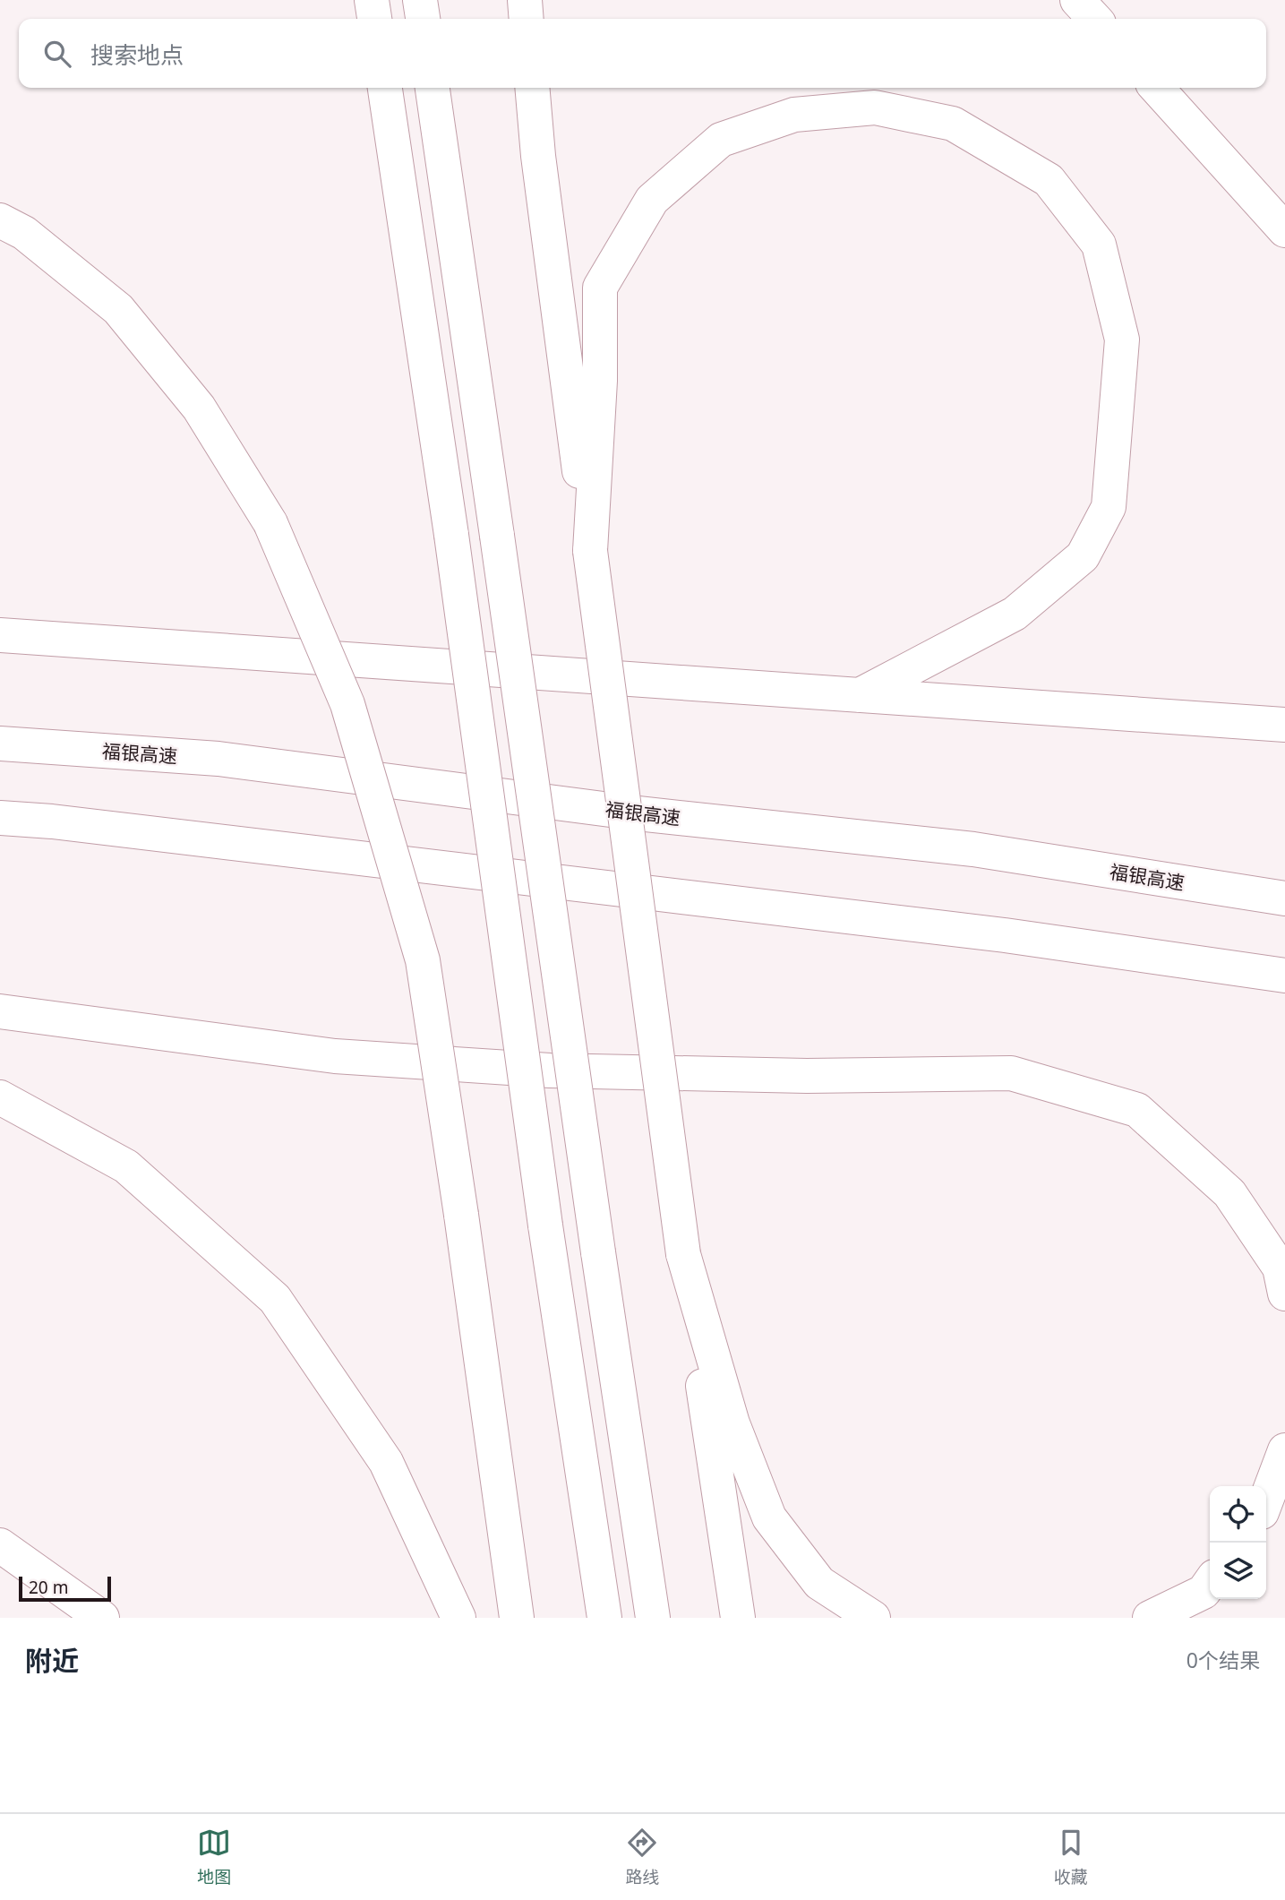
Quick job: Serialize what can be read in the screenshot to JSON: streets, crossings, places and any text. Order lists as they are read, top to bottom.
{
  "streets": {
    "highway": ["福银高速"]
  },
  "scale_bar": "20 m",
  "page": {
    "search": "搜索地点",
    "scale": "20 m",
    "heading": ["附近", "0个结果"],
    "nav": ["地图", "路线", "收藏"]
  }
}
